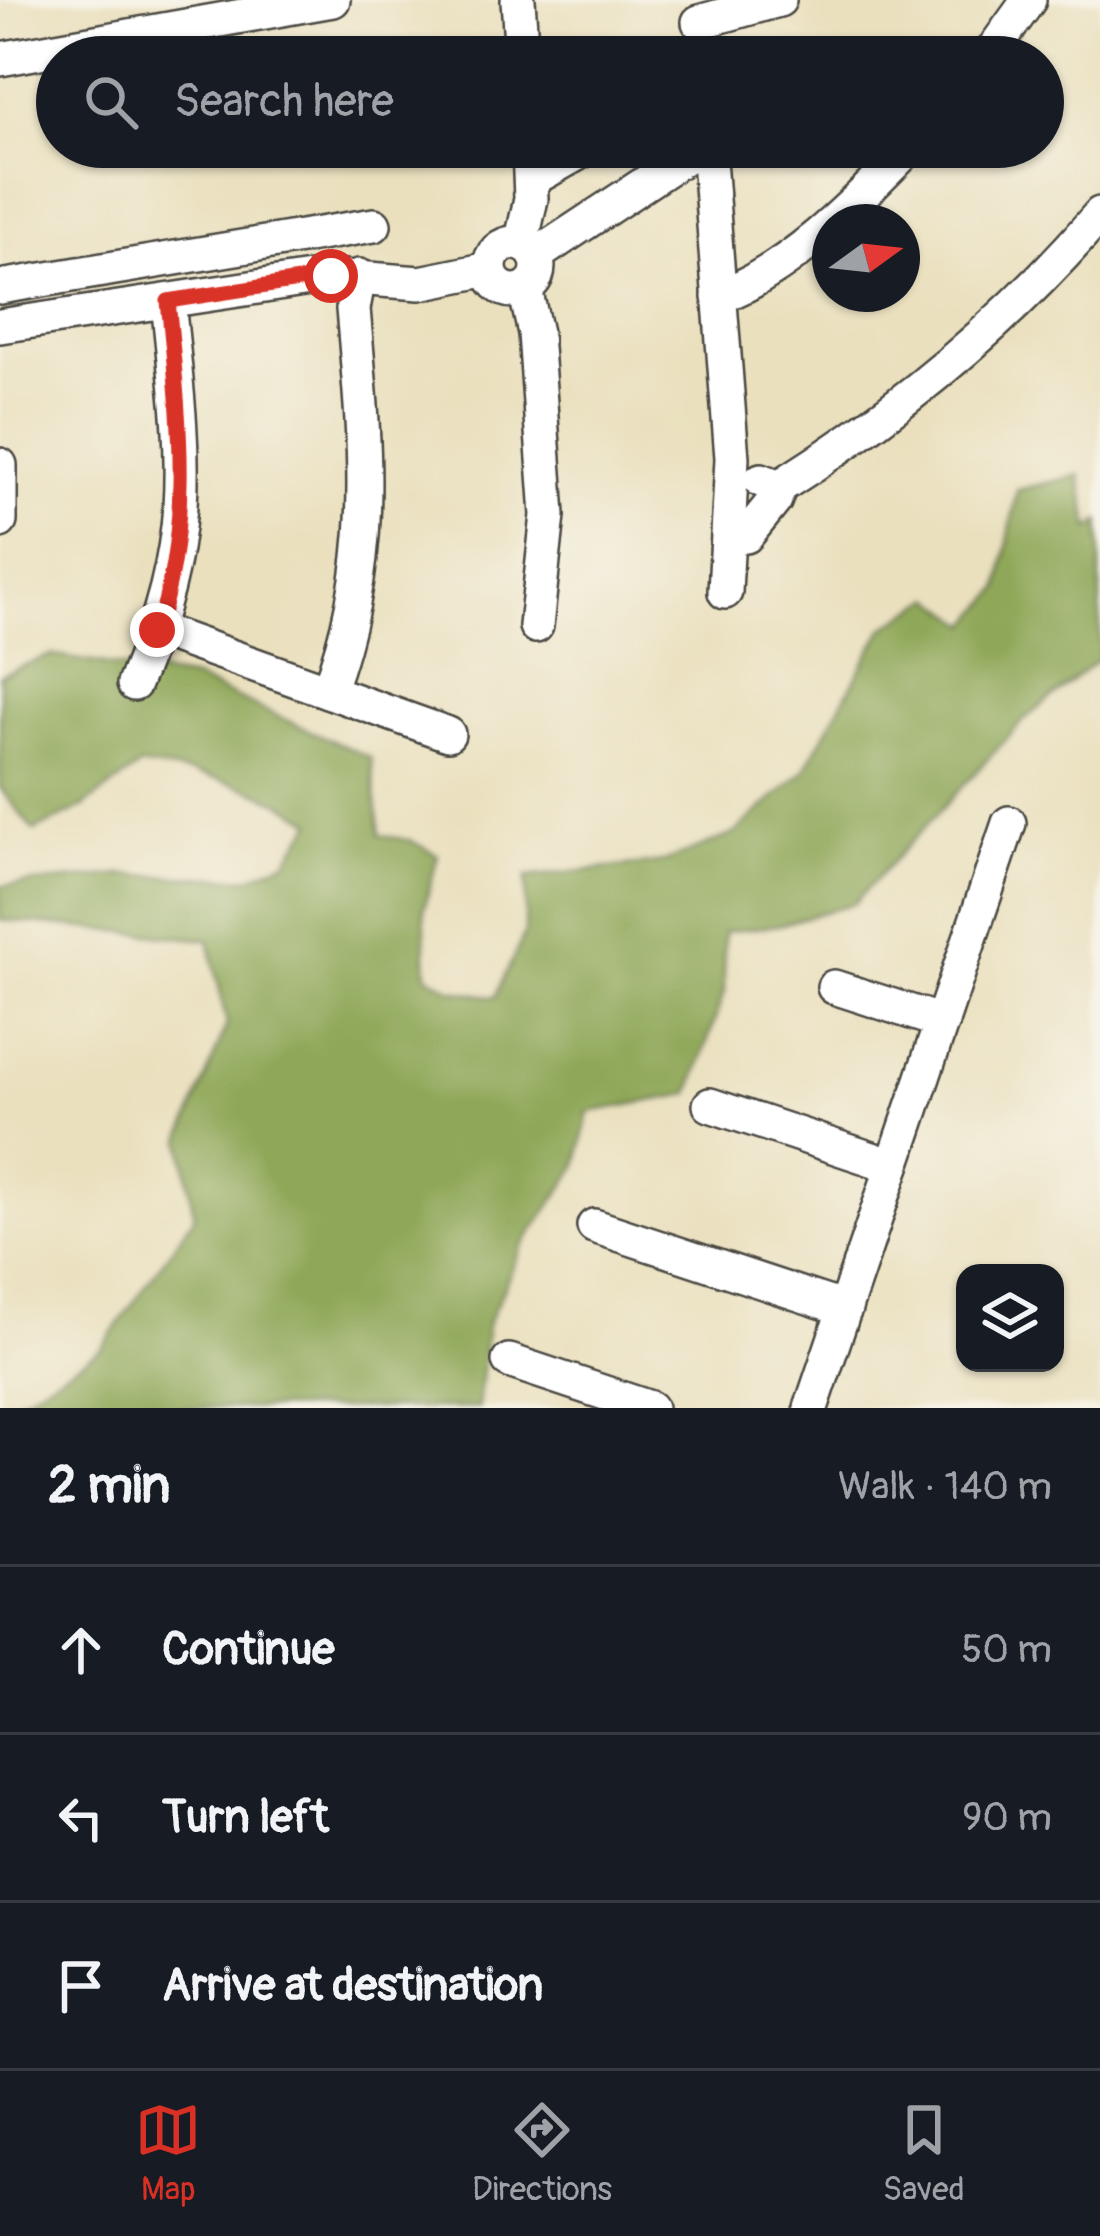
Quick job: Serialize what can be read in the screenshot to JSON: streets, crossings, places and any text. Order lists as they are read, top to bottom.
{
  "north": "right",
  "page": {
    "search": "Search here",
    "heading": ["2 min", "Walk · 140 m"],
    "list": [
      ["Continue", "50 m"],
      ["Turn left", "90 m"],
      "Arrive at destination"
    ],
    "nav": ["Map", "Directions", "Saved"]
  }
}
